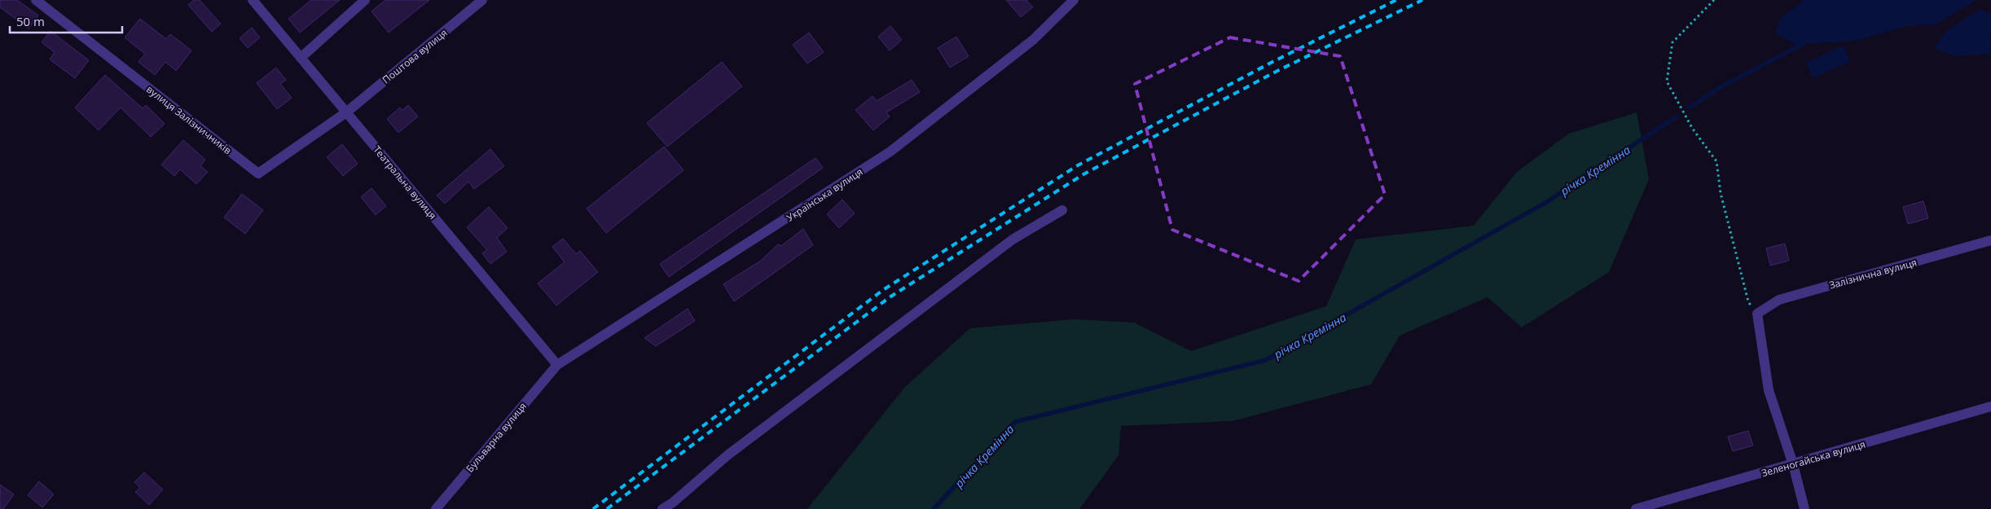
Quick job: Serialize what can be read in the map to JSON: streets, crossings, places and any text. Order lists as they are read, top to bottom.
{
  "streets": {
    "street": [
      "Поштова вулиця",
      "вулиця Залізничників",
      "Театральна вулиця",
      "Українська вулиця",
      "Залізнична вулиця",
      "Бульварна вулиця",
      "Зеленогайська вулиця"
    ]
  },
  "crossings": [
    ["Поштова вулиця", "вулиця Залізничників"],
    ["Поштова вулиця", "Театральна вулиця"],
    ["вулиця Залізничників", "Театральна вулиця"],
    ["Театральна вулиця", "Українська вулиця"],
    ["Театральна вулиця", "Бульварна вулиця"],
    ["Українська вулиця", "Бульварна вулиця"]
  ],
  "water": ["річка Кремінна"],
  "scale_bar": "50 m"
}
